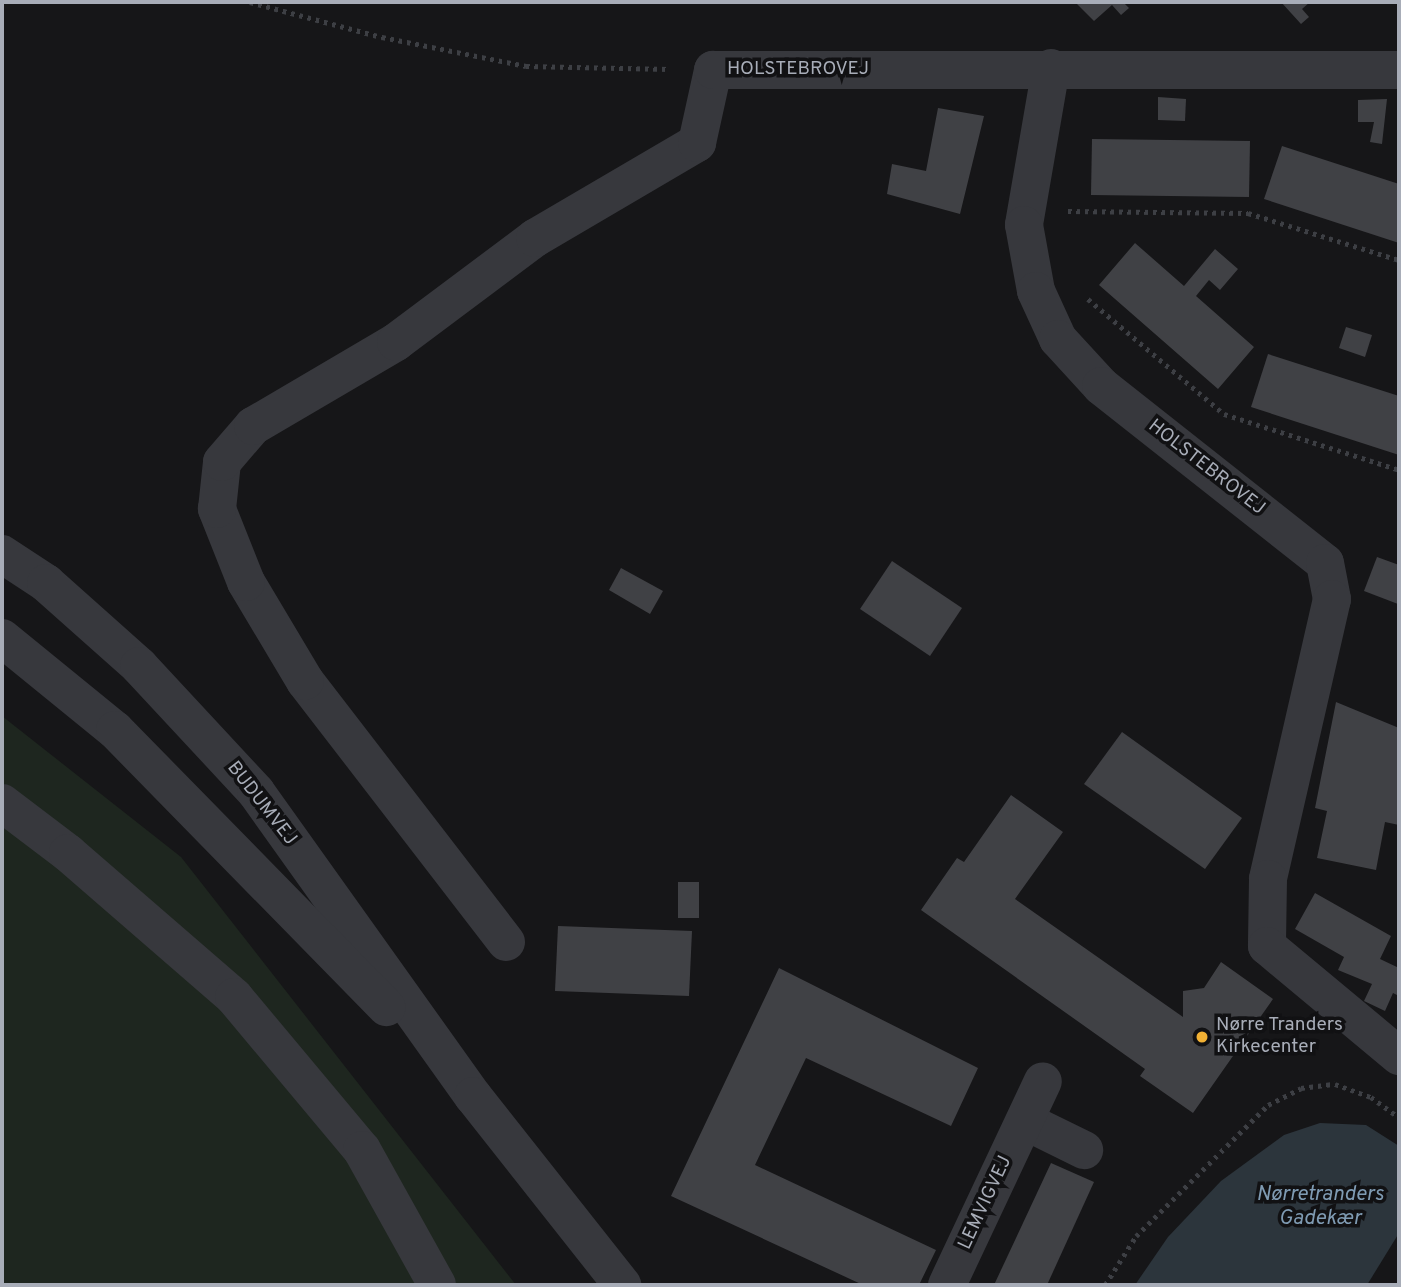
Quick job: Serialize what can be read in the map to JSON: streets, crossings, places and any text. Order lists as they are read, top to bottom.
{
  "streets": {
    "street": ["HOLSTEBROVEJ", "BUDUMVEJ", "LEMVIGVEJ"]
  },
  "water": ["Nørretranders Gadekær"],
  "places": ["Nørre Tranders Kirkecenter"]
}
